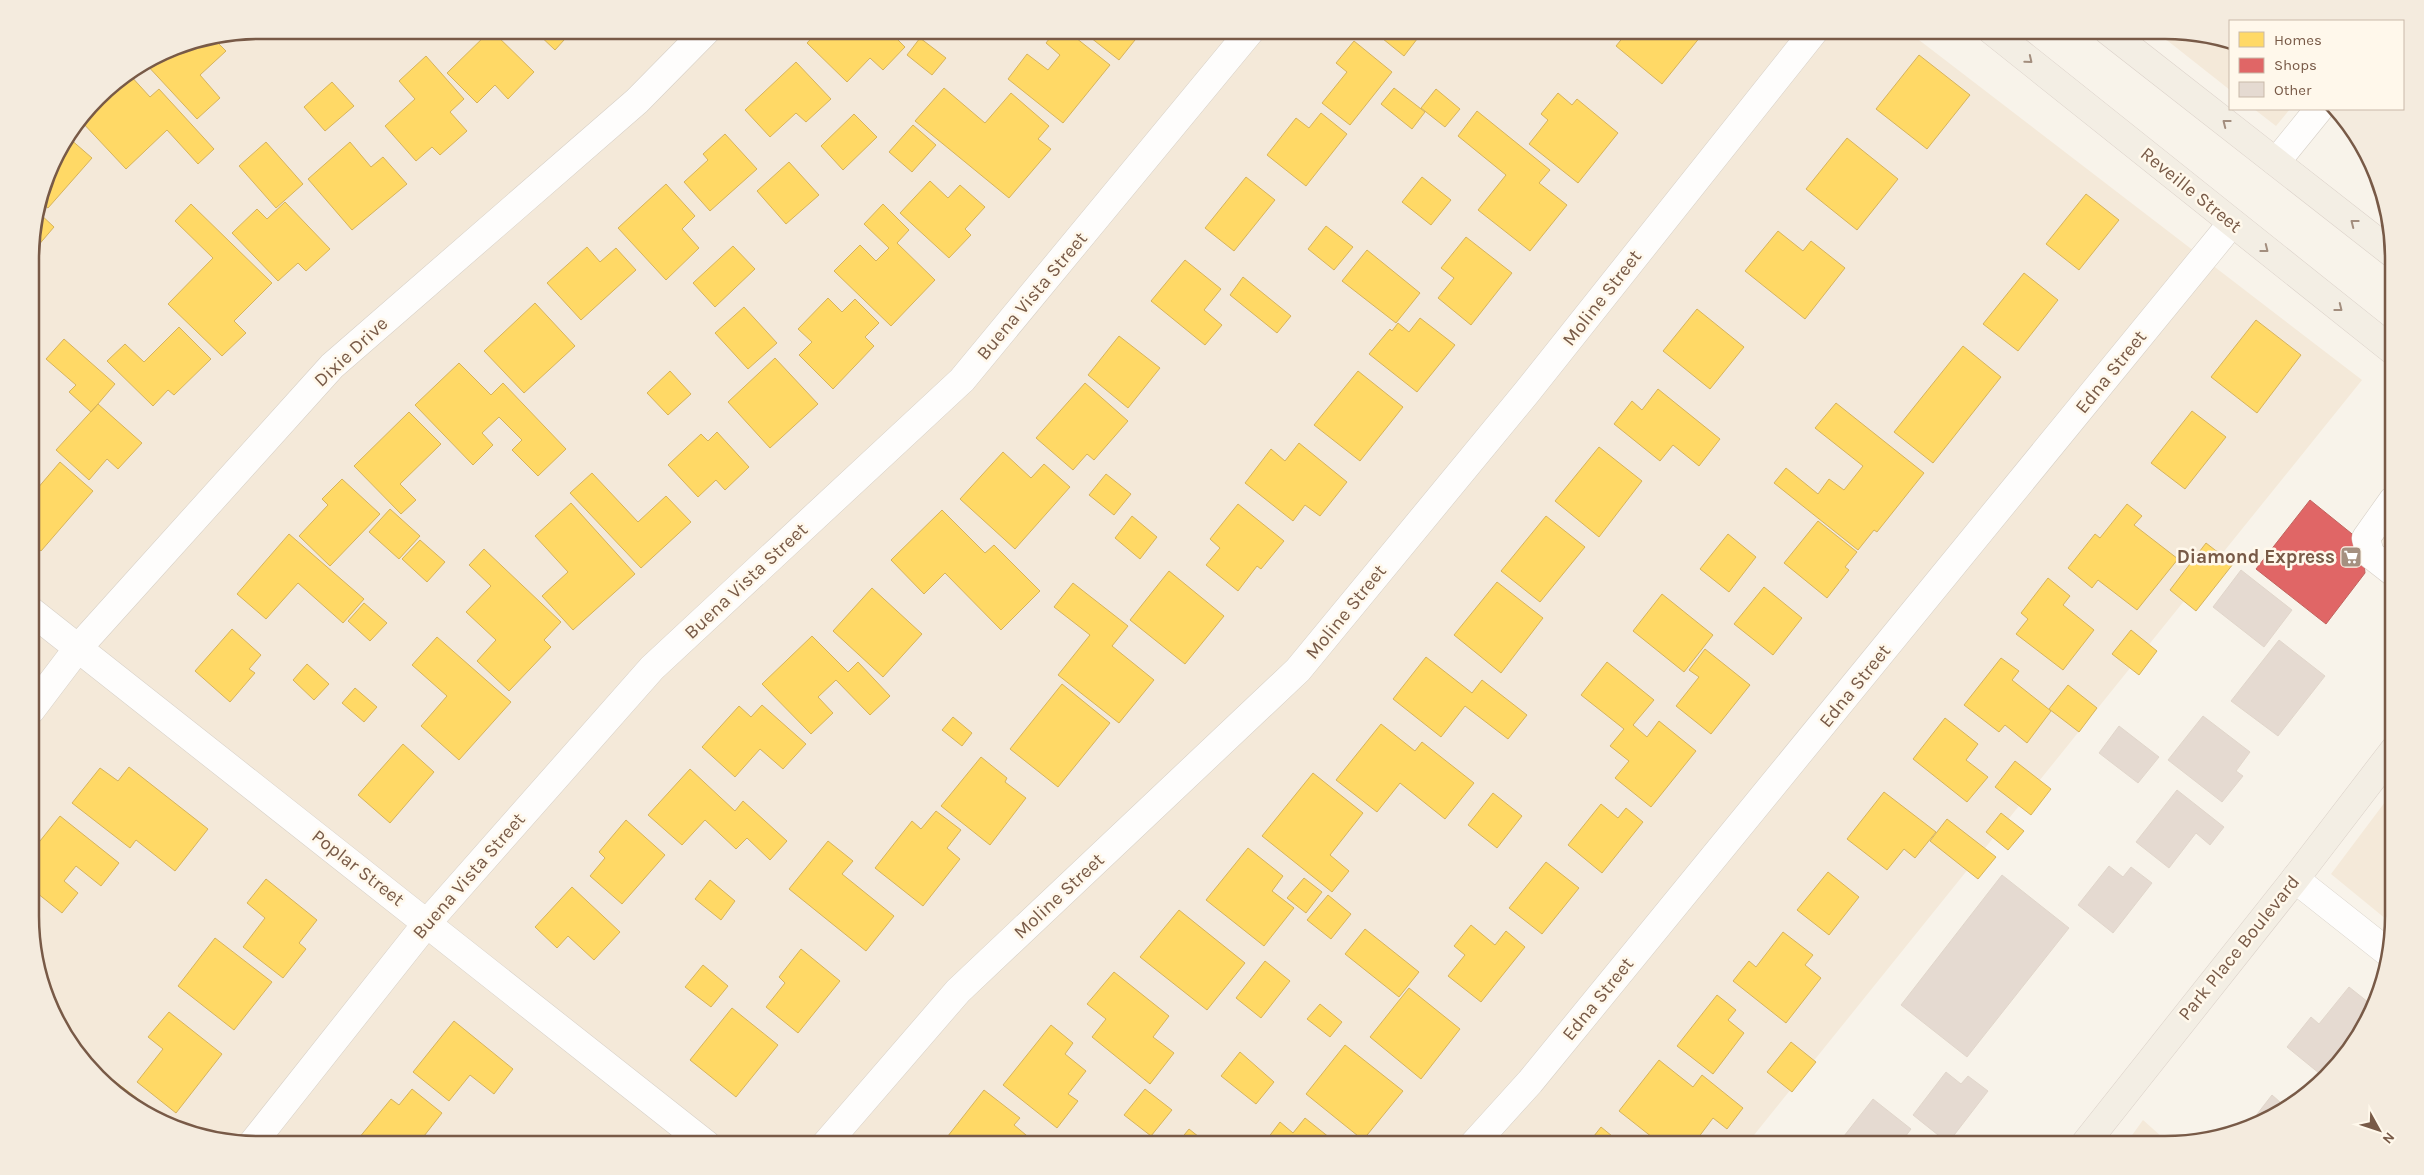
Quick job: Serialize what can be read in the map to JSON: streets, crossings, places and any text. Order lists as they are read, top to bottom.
{
  "streets": {
    "main road": ["Reveille Street", "Park Place Boulevard"],
    "street": [
      "Buena Vista Street",
      "Moline Street",
      "Dixie Drive",
      "Edna Street",
      "Poplar Street"
    ]
  },
  "crossings": [
    ["Reveille Street", "Edna Street"],
    ["Buena Vista Street", "Poplar Street"],
    ["Dixie Drive", "Poplar Street"]
  ],
  "places": {
    "supermarket": ["Diamond Express"]
  },
  "legend": ["Homes", "Shops", "Other"],
  "north": "bottom right"
}
